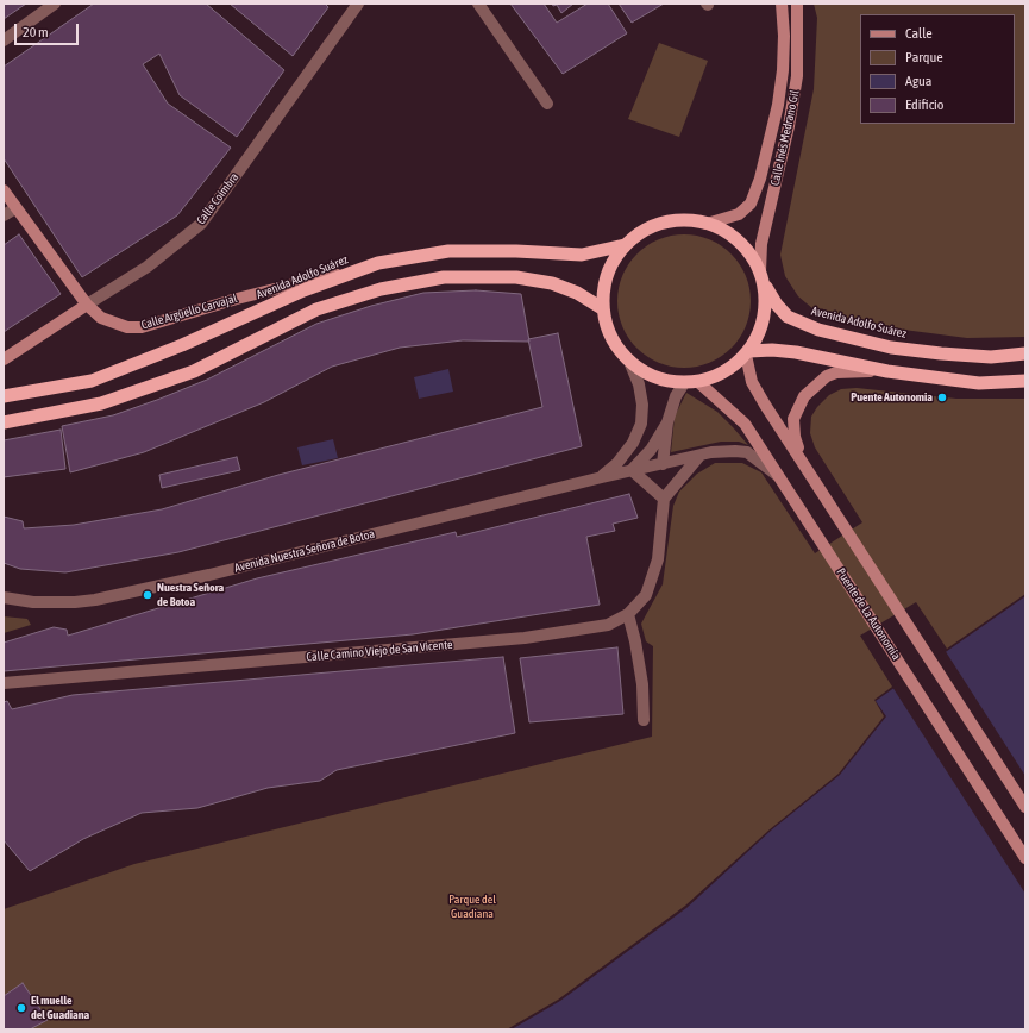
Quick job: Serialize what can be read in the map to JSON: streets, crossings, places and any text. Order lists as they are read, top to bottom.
{
  "streets": {
    "highway": ["Avenida Adolfo Suárez"],
    "main road": [
      "Calle Inés Medrano Gil",
      "Calle Coimbra",
      "Calle Argüello Carvajal",
      "Puente de La Autonomía"
    ],
    "street": ["Avenida Nuestra Señora de Botoa", "Calle Camino Viejo de San Vicente"]
  },
  "crossings": [
    ["Calle Inés Medrano Gil", "Avenida Adolfo Suárez"],
    ["Calle Inés Medrano Gil", "Avenida Nuestra Señora de Botoa"],
    ["Calle Inés Medrano Gil", "Puente de La Autonomía"],
    ["Calle Coimbra", "Calle Argüello Carvajal"],
    ["Avenida Adolfo Suárez", "Calle Argüello Carvajal"],
    ["Avenida Adolfo Suárez", "Avenida Nuestra Señora de Botoa"],
    ["Avenida Adolfo Suárez", "Puente de La Autonomía"],
    ["Avenida Nuestra Señora de Botoa", "Puente de La Autonomía"]
  ],
  "parks": ["Parque del Guadiana"],
  "places": ["Puente Autonomia", "Nuestra Señora de Botoa", "El muelle del Guadiana"],
  "legend": [
    "Calle",
    "Parque",
    "Agua",
    "Edificio"
  ],
  "scale_bar": "20 m"
}
